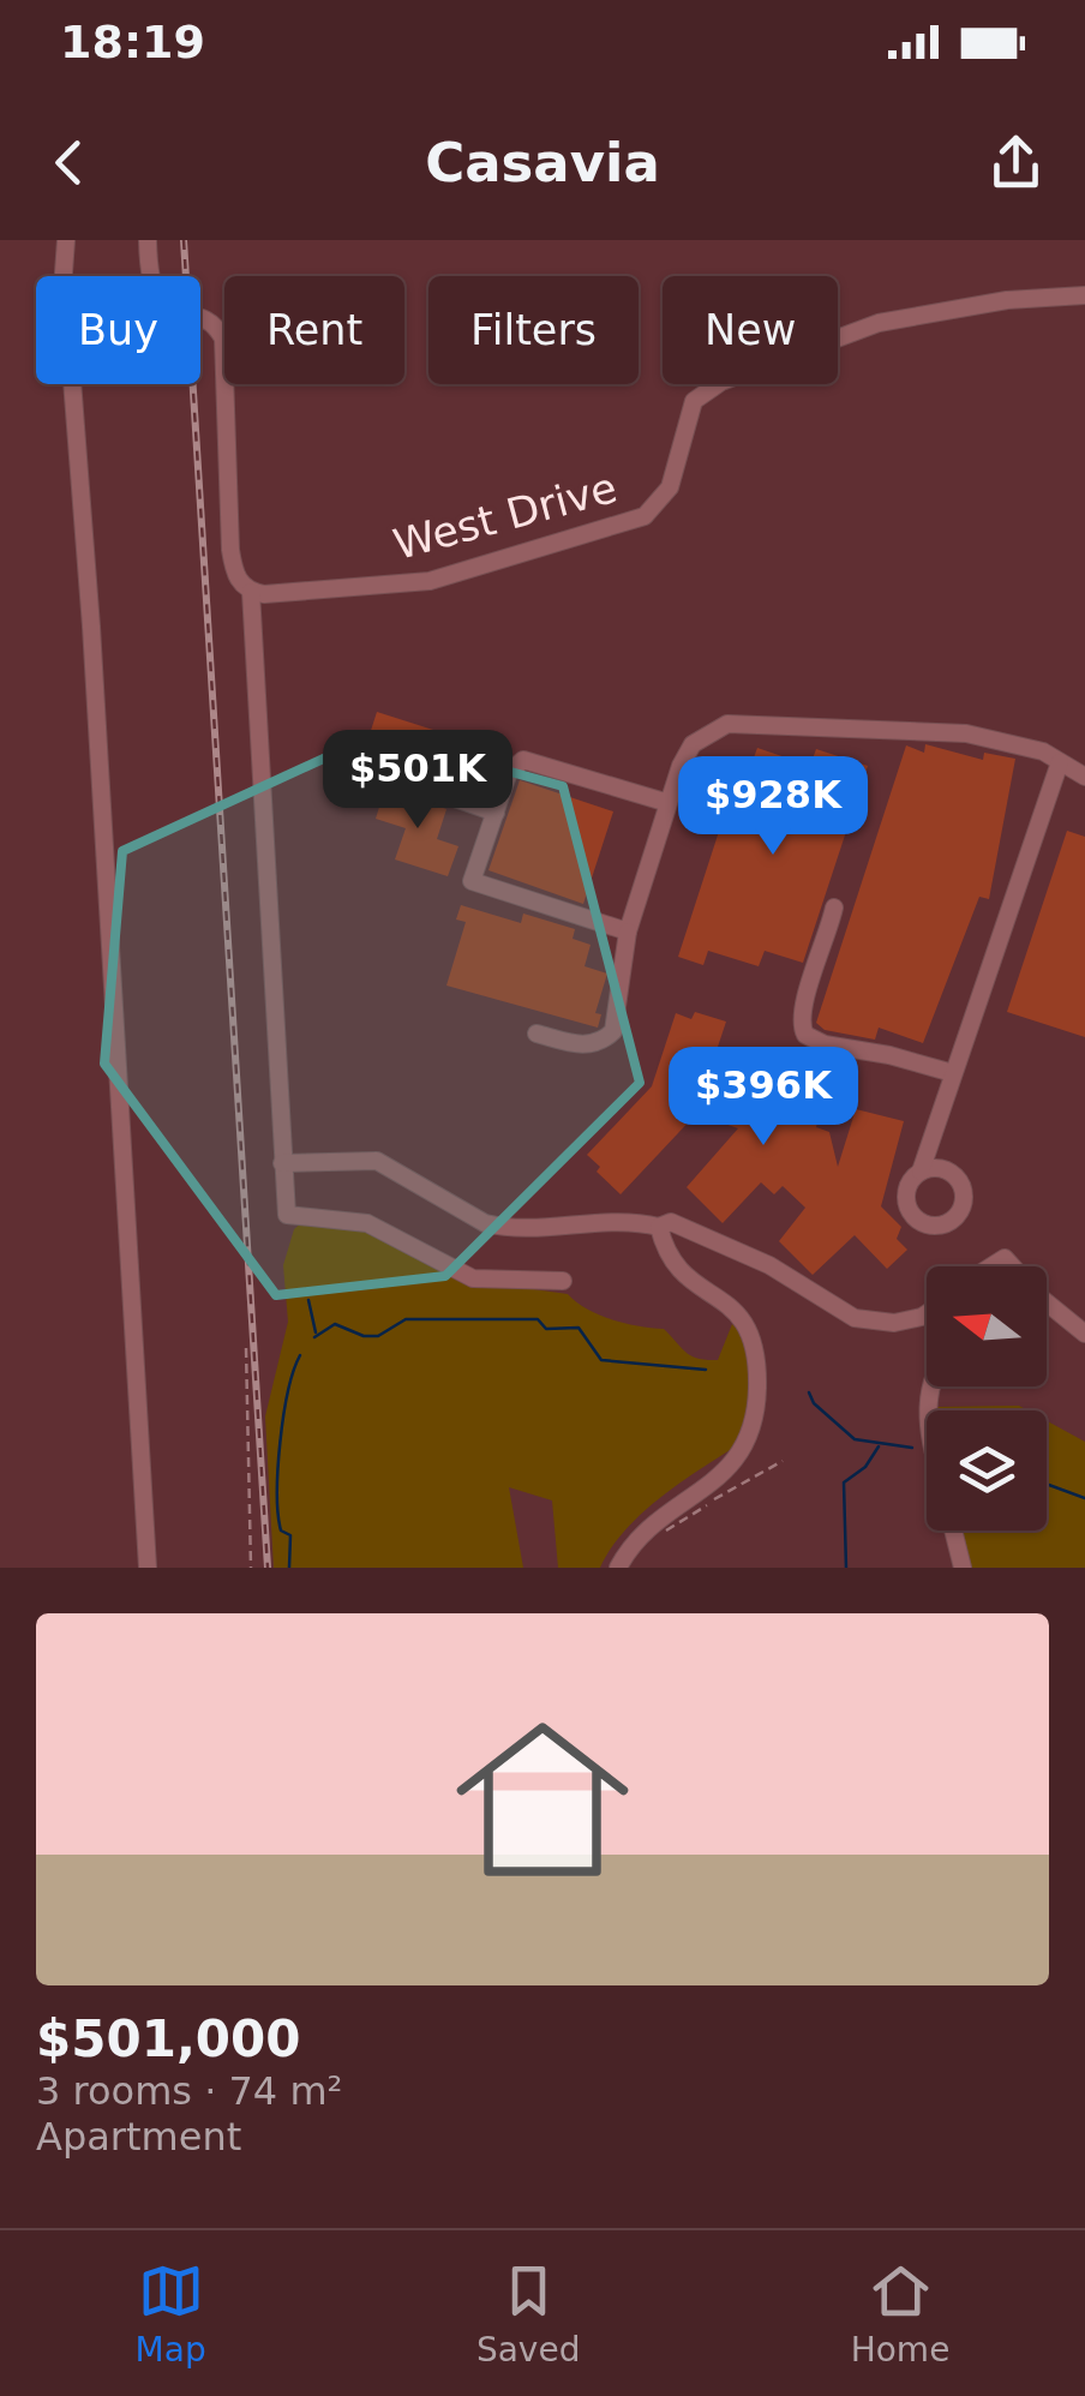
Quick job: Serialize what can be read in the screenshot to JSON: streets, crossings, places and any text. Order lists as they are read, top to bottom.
{
  "streets": {
    "street": ["West Drive"]
  },
  "north": "left",
  "page": {
    "status": "18:19",
    "header": "Casavia",
    "chip": [
      "Buy",
      "Rent",
      "Filters",
      "New"
    ],
    "price": ["$501K", "$928K", "$396K"],
    "list": [
      {
        "name": "$501,000",
        "note": "3 rooms · 74 m² · Apartment"
      }
    ],
    "tabs": ["Map", "Saved", "Home"]
  }
}
